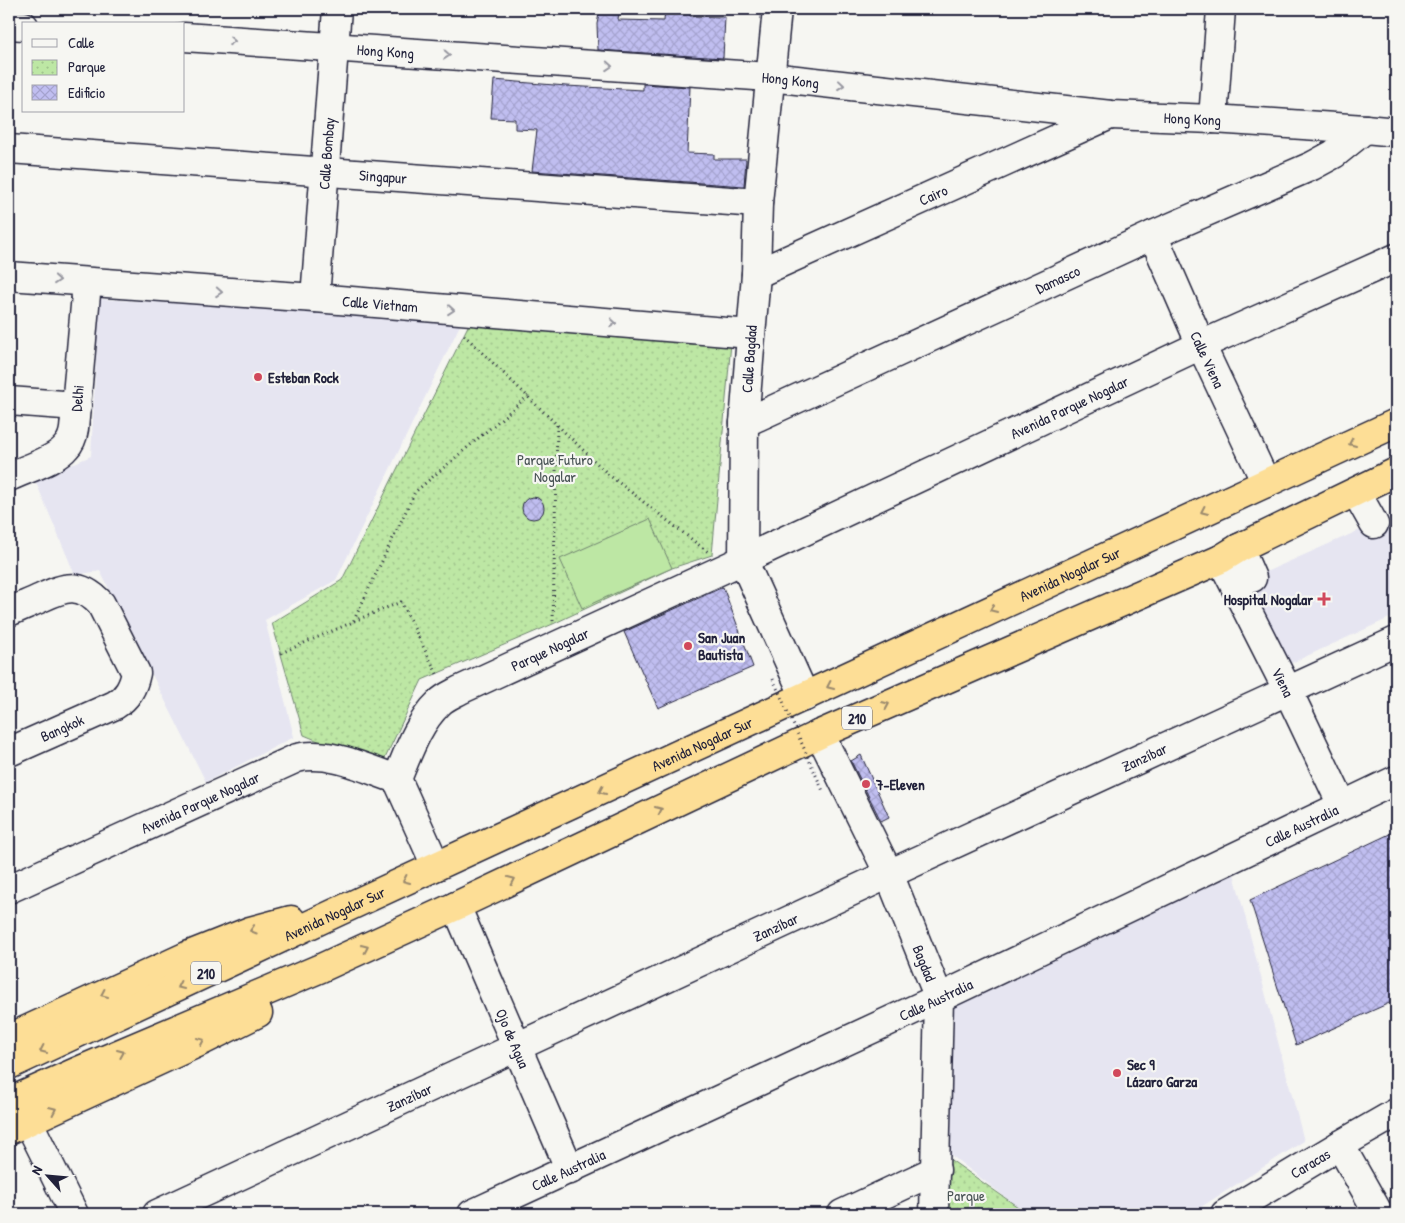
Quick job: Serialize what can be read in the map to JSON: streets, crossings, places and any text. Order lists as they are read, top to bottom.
{
  "streets": {
    "highway": ["Avenida Nogalar Sur", "210"],
    "street": [
      "Hong Kong",
      "Calle Bombay",
      "Singapur",
      "Cairo",
      "Damasco",
      "Calle Vietnam",
      "Calle Bagdad",
      "Calle Viena",
      "Delhi",
      "Avenida Parque Nogalar",
      "Parque Nogalar",
      "Viena",
      "Bangkok",
      "Zanzíbar",
      "Calle Australia",
      "Bagdad",
      "Ojo de Agua",
      "Caracas"
    ]
  },
  "crossings": [
    ["Hong Kong", "Calle Bombay"],
    ["Hong Kong", "Cairo"],
    ["Hong Kong", "Damasco"],
    ["Hong Kong", "Calle Bagdad"],
    ["Calle Bombay", "Singapur"],
    ["Calle Bombay", "Calle Vietnam"],
    ["Singapur", "Calle Bagdad"],
    ["Cairo", "Calle Bagdad"],
    ["Damasco", "Calle Bagdad"],
    ["Damasco", "Calle Viena"],
    ["Calle Vietnam", "Calle Bagdad"],
    ["Calle Vietnam", "Delhi"],
    ["Calle Bagdad", "Avenida Parque Nogalar"],
    ["Calle Bagdad", "Avenida Nogalar Sur"],
    ["Calle Bagdad", "Parque Nogalar"],
    ["Calle Viena", "Avenida Parque Nogalar"],
    ["Calle Viena", "Avenida Nogalar Sur"],
    ["Avenida Parque Nogalar", "Parque Nogalar"],
    ["Viena", "210"],
    ["Viena", "Zanzíbar"],
    ["Viena", "Calle Australia"],
    ["210", "Bagdad"],
    ["210", "Ojo de Agua"],
    ["Zanzíbar", "Bagdad"],
    ["Zanzíbar", "Ojo de Agua"],
    ["Calle Australia", "Bagdad"],
    ["Calle Australia", "Ojo de Agua"]
  ],
  "one_way": ["Hong Kong", "Calle Vietnam"],
  "parks": ["Parque Futuro Nogalar", "Parque"],
  "places": {
    "other": [
      "Esteban Rock",
      "San Juan Bautista",
      "7-Eleven",
      "Sec 9 Lázaro Garza"
    ],
    "health": ["Hospital Nogalar"]
  },
  "legend": ["Calle", "Parque", "Edificio"],
  "north": "top left"
}
